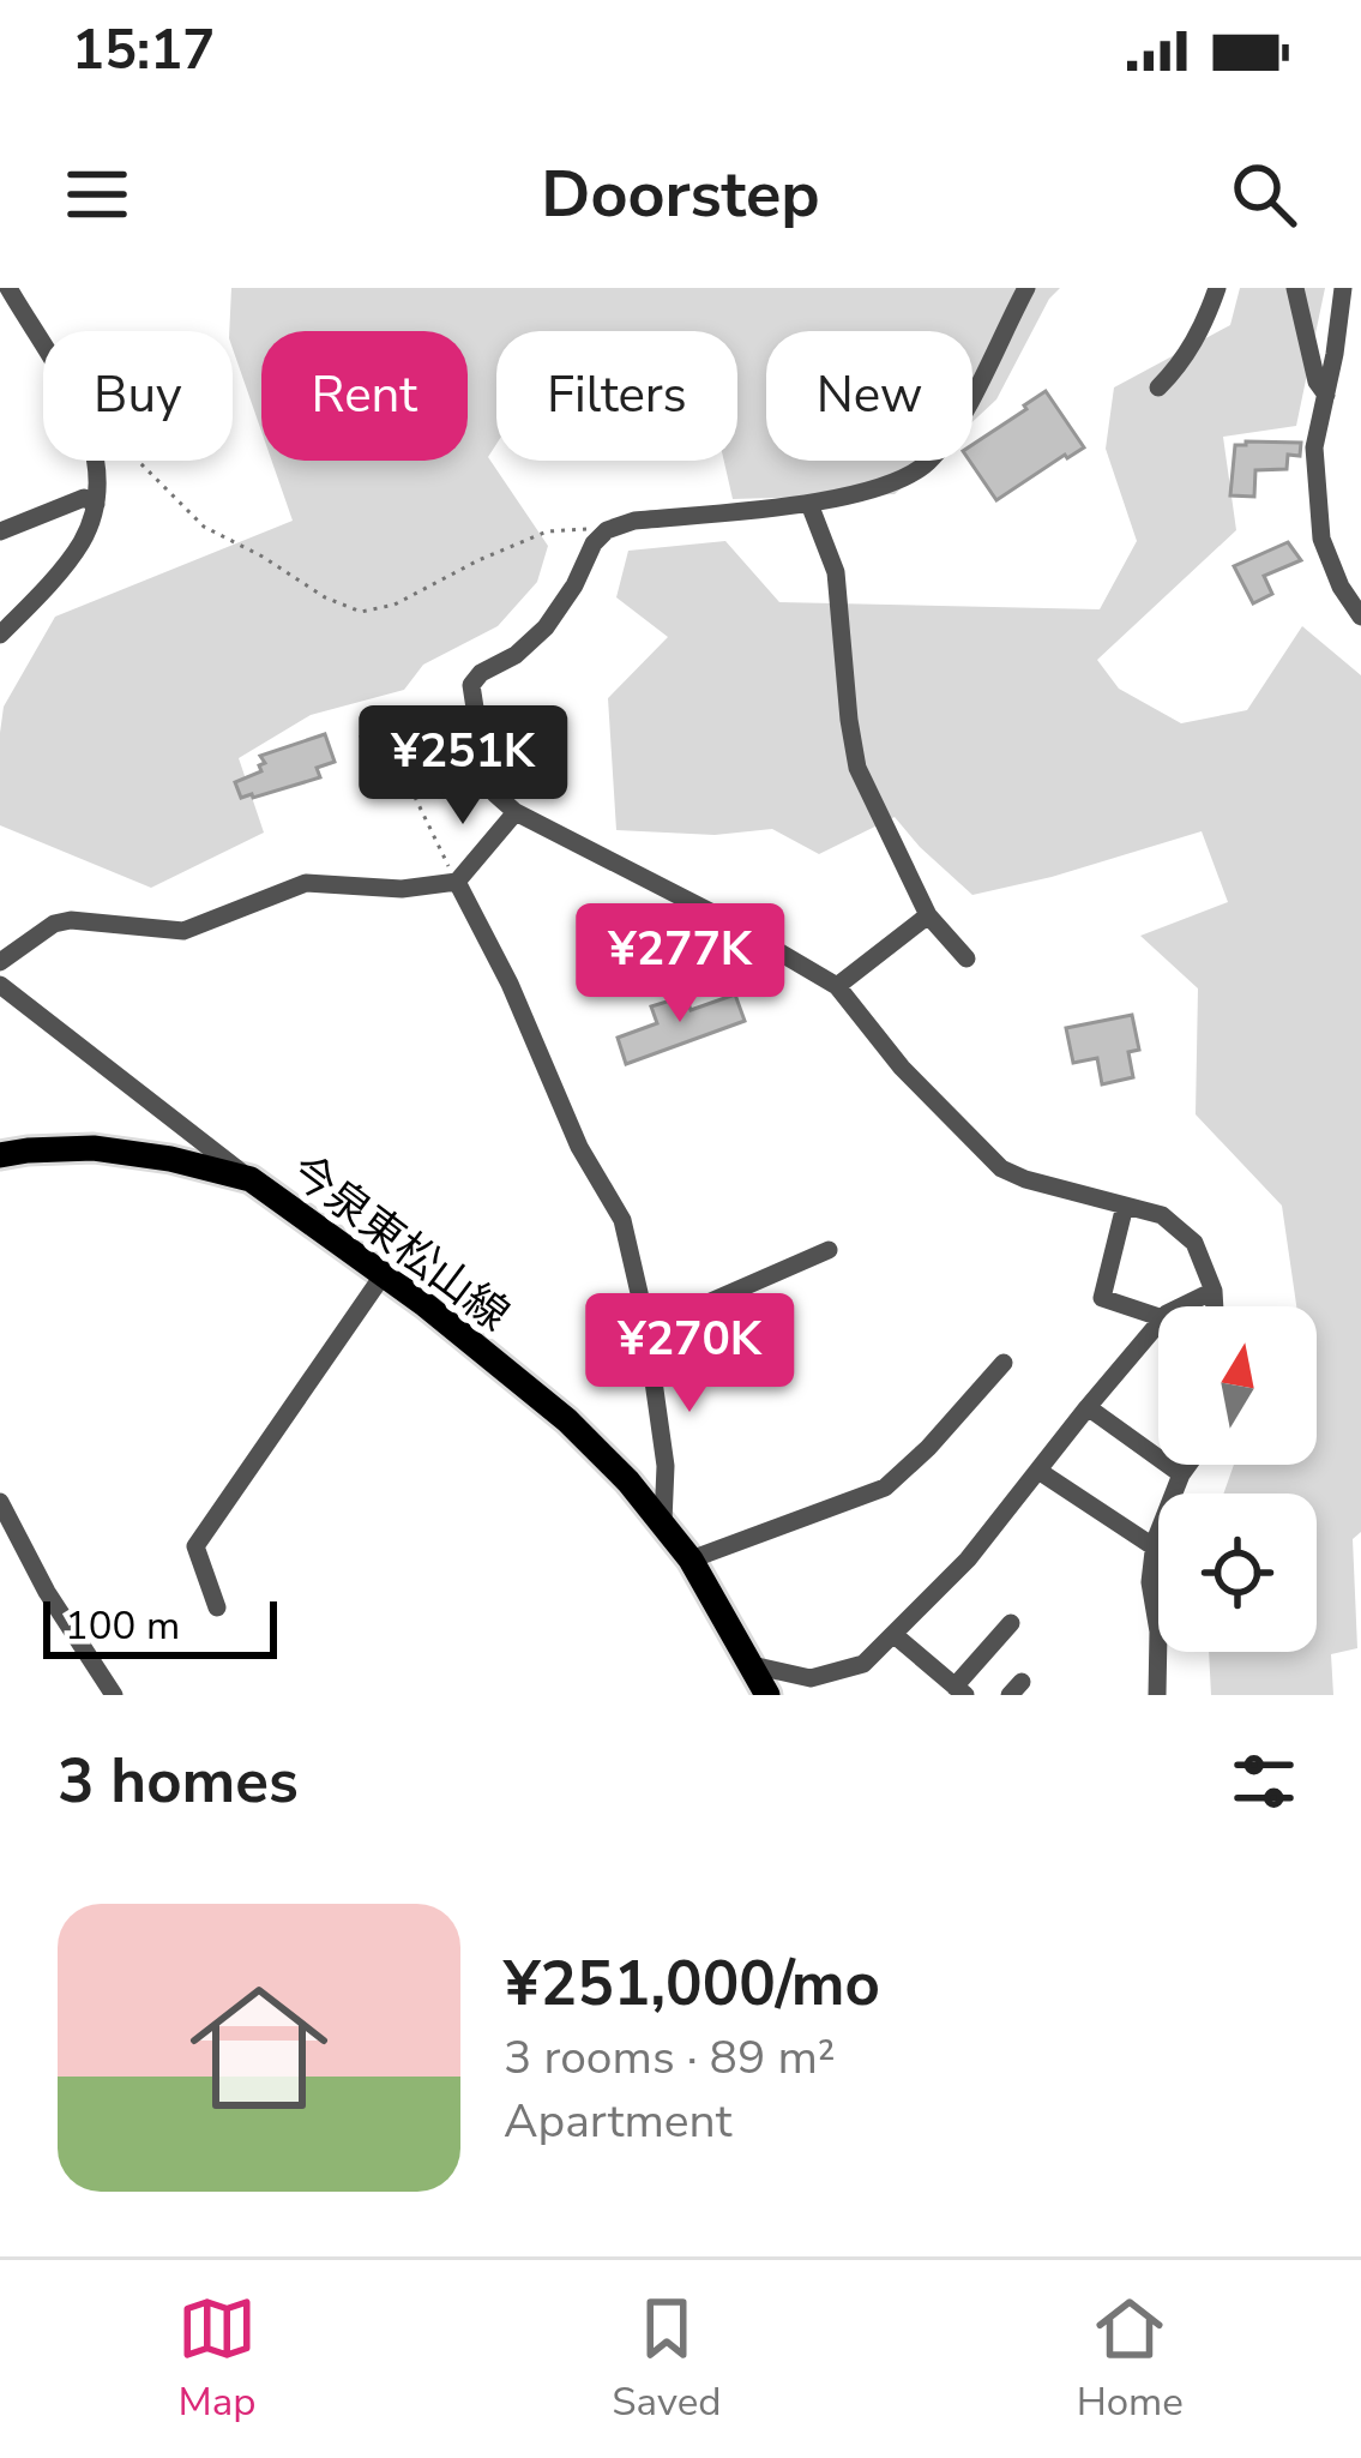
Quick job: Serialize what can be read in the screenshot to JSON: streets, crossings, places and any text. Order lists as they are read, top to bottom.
{
  "streets": {
    "main road": ["今泉東松山線"]
  },
  "scale_bar": "100 m",
  "north": "top",
  "page": {
    "status": "15:17",
    "header": "Doorstep",
    "chip": [
      "Buy",
      "Rent",
      "Filters",
      "New"
    ],
    "price": ["¥251K", "¥277K", "¥270K"],
    "scale": "100 m",
    "heading": "3 homes",
    "list": [
      {
        "name": "¥251,000/mo",
        "note": "3 rooms · 89 m² · Apartment"
      }
    ],
    "tabs": ["Map", "Saved", "Home"]
  }
}
